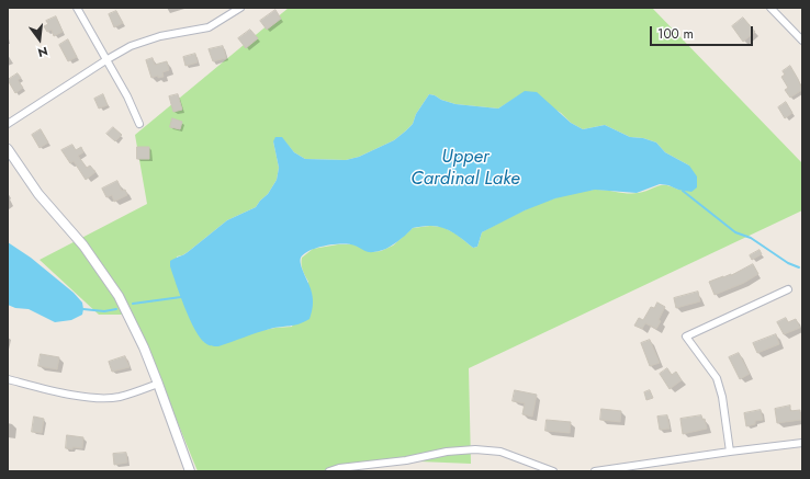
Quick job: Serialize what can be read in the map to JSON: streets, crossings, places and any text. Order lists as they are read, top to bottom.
{
  "water": ["Upper Cardinal Lake"],
  "scale_bar": "100 m",
  "north": "bottom"
}
